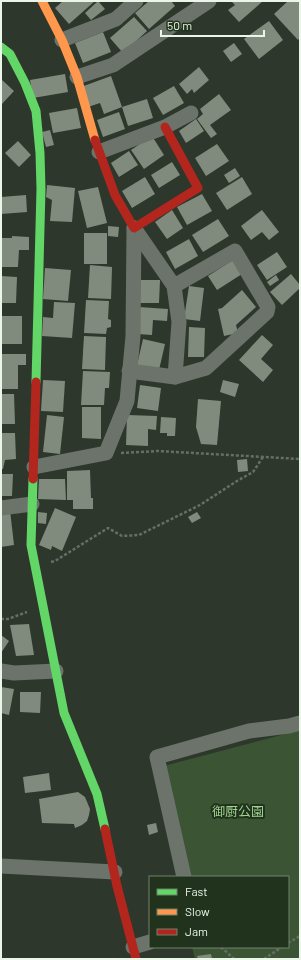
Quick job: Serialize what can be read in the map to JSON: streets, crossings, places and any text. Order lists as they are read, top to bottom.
{
  "parks": ["御厨公園"],
  "legend": ["Fast", "Slow", "Jam"],
  "scale_bar": "50 m"
}
